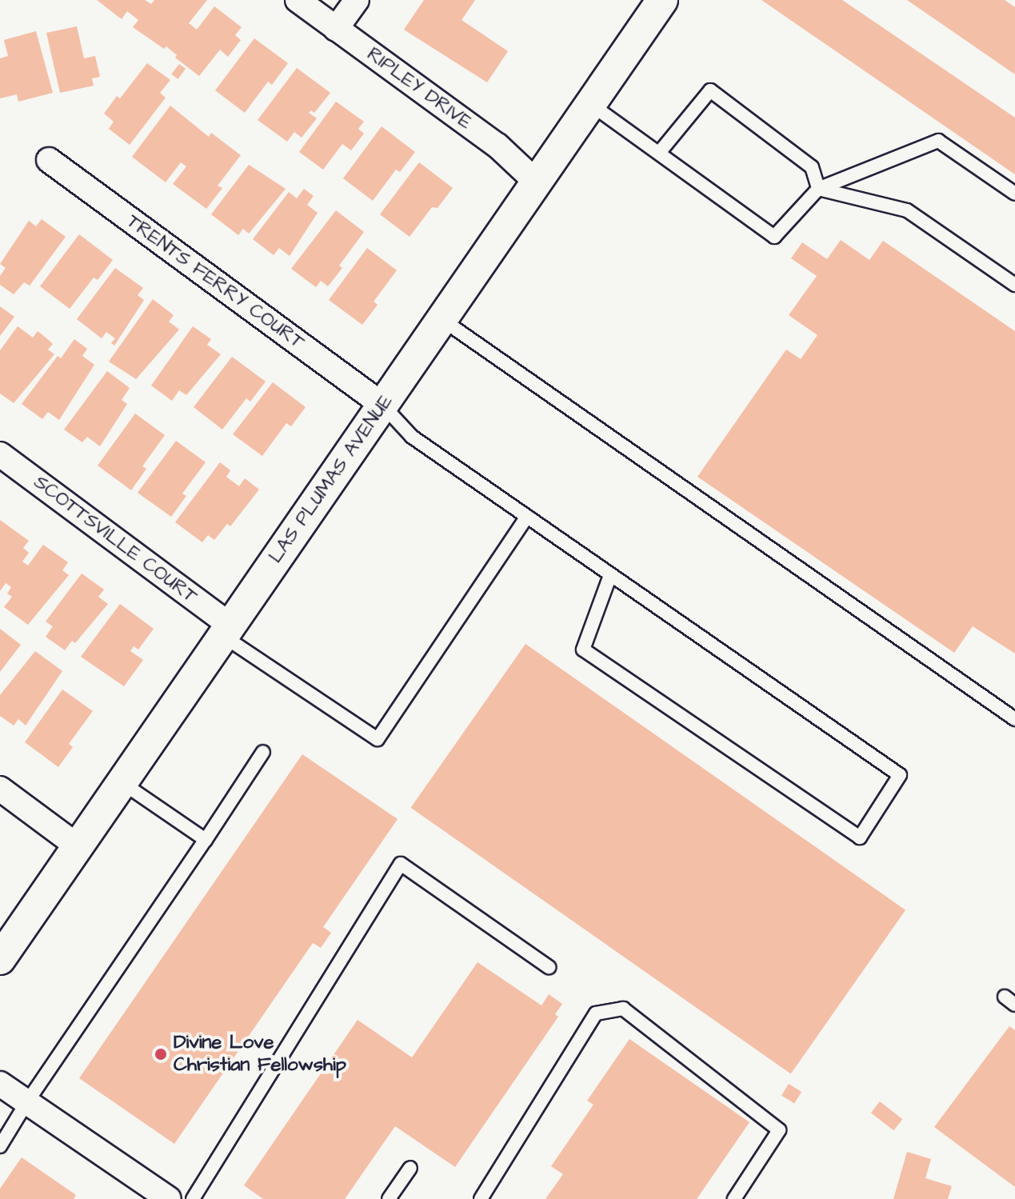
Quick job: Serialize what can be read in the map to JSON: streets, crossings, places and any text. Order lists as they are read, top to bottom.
{
  "streets": {
    "street": [
      "RIPLEY DRIVE",
      "TRENTS FERRY COURT",
      "LAS PLUMAS AVENUE",
      "SCOTTSVILLE COURT"
    ]
  },
  "crossings": [
    ["RIPLEY DRIVE", "LAS PLUMAS AVENUE"],
    ["TRENTS FERRY COURT", "LAS PLUMAS AVENUE"],
    ["LAS PLUMAS AVENUE", "SCOTTSVILLE COURT"]
  ],
  "places": ["Divine Love Christian Fellowship"]
}
